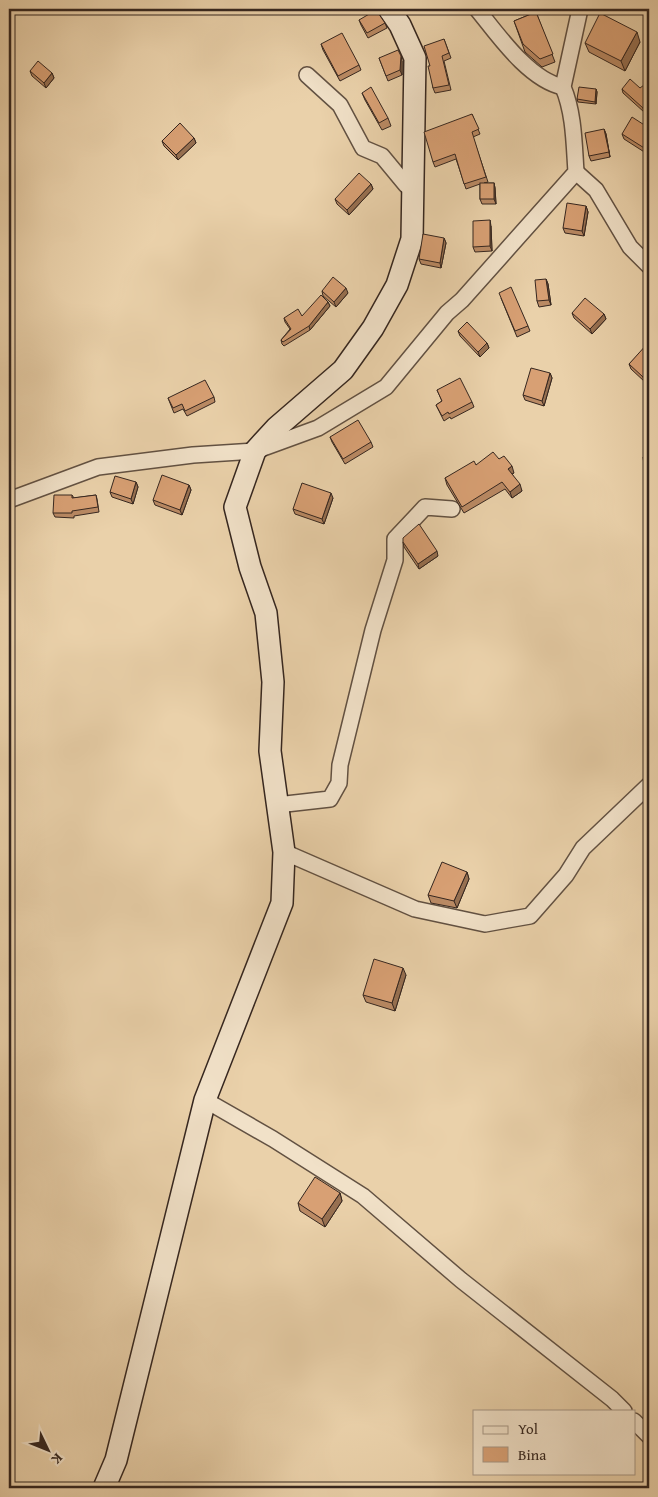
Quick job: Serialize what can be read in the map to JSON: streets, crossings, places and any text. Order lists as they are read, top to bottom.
{
  "legend": ["Yol", "Bina"],
  "north": "bottom right"
}
